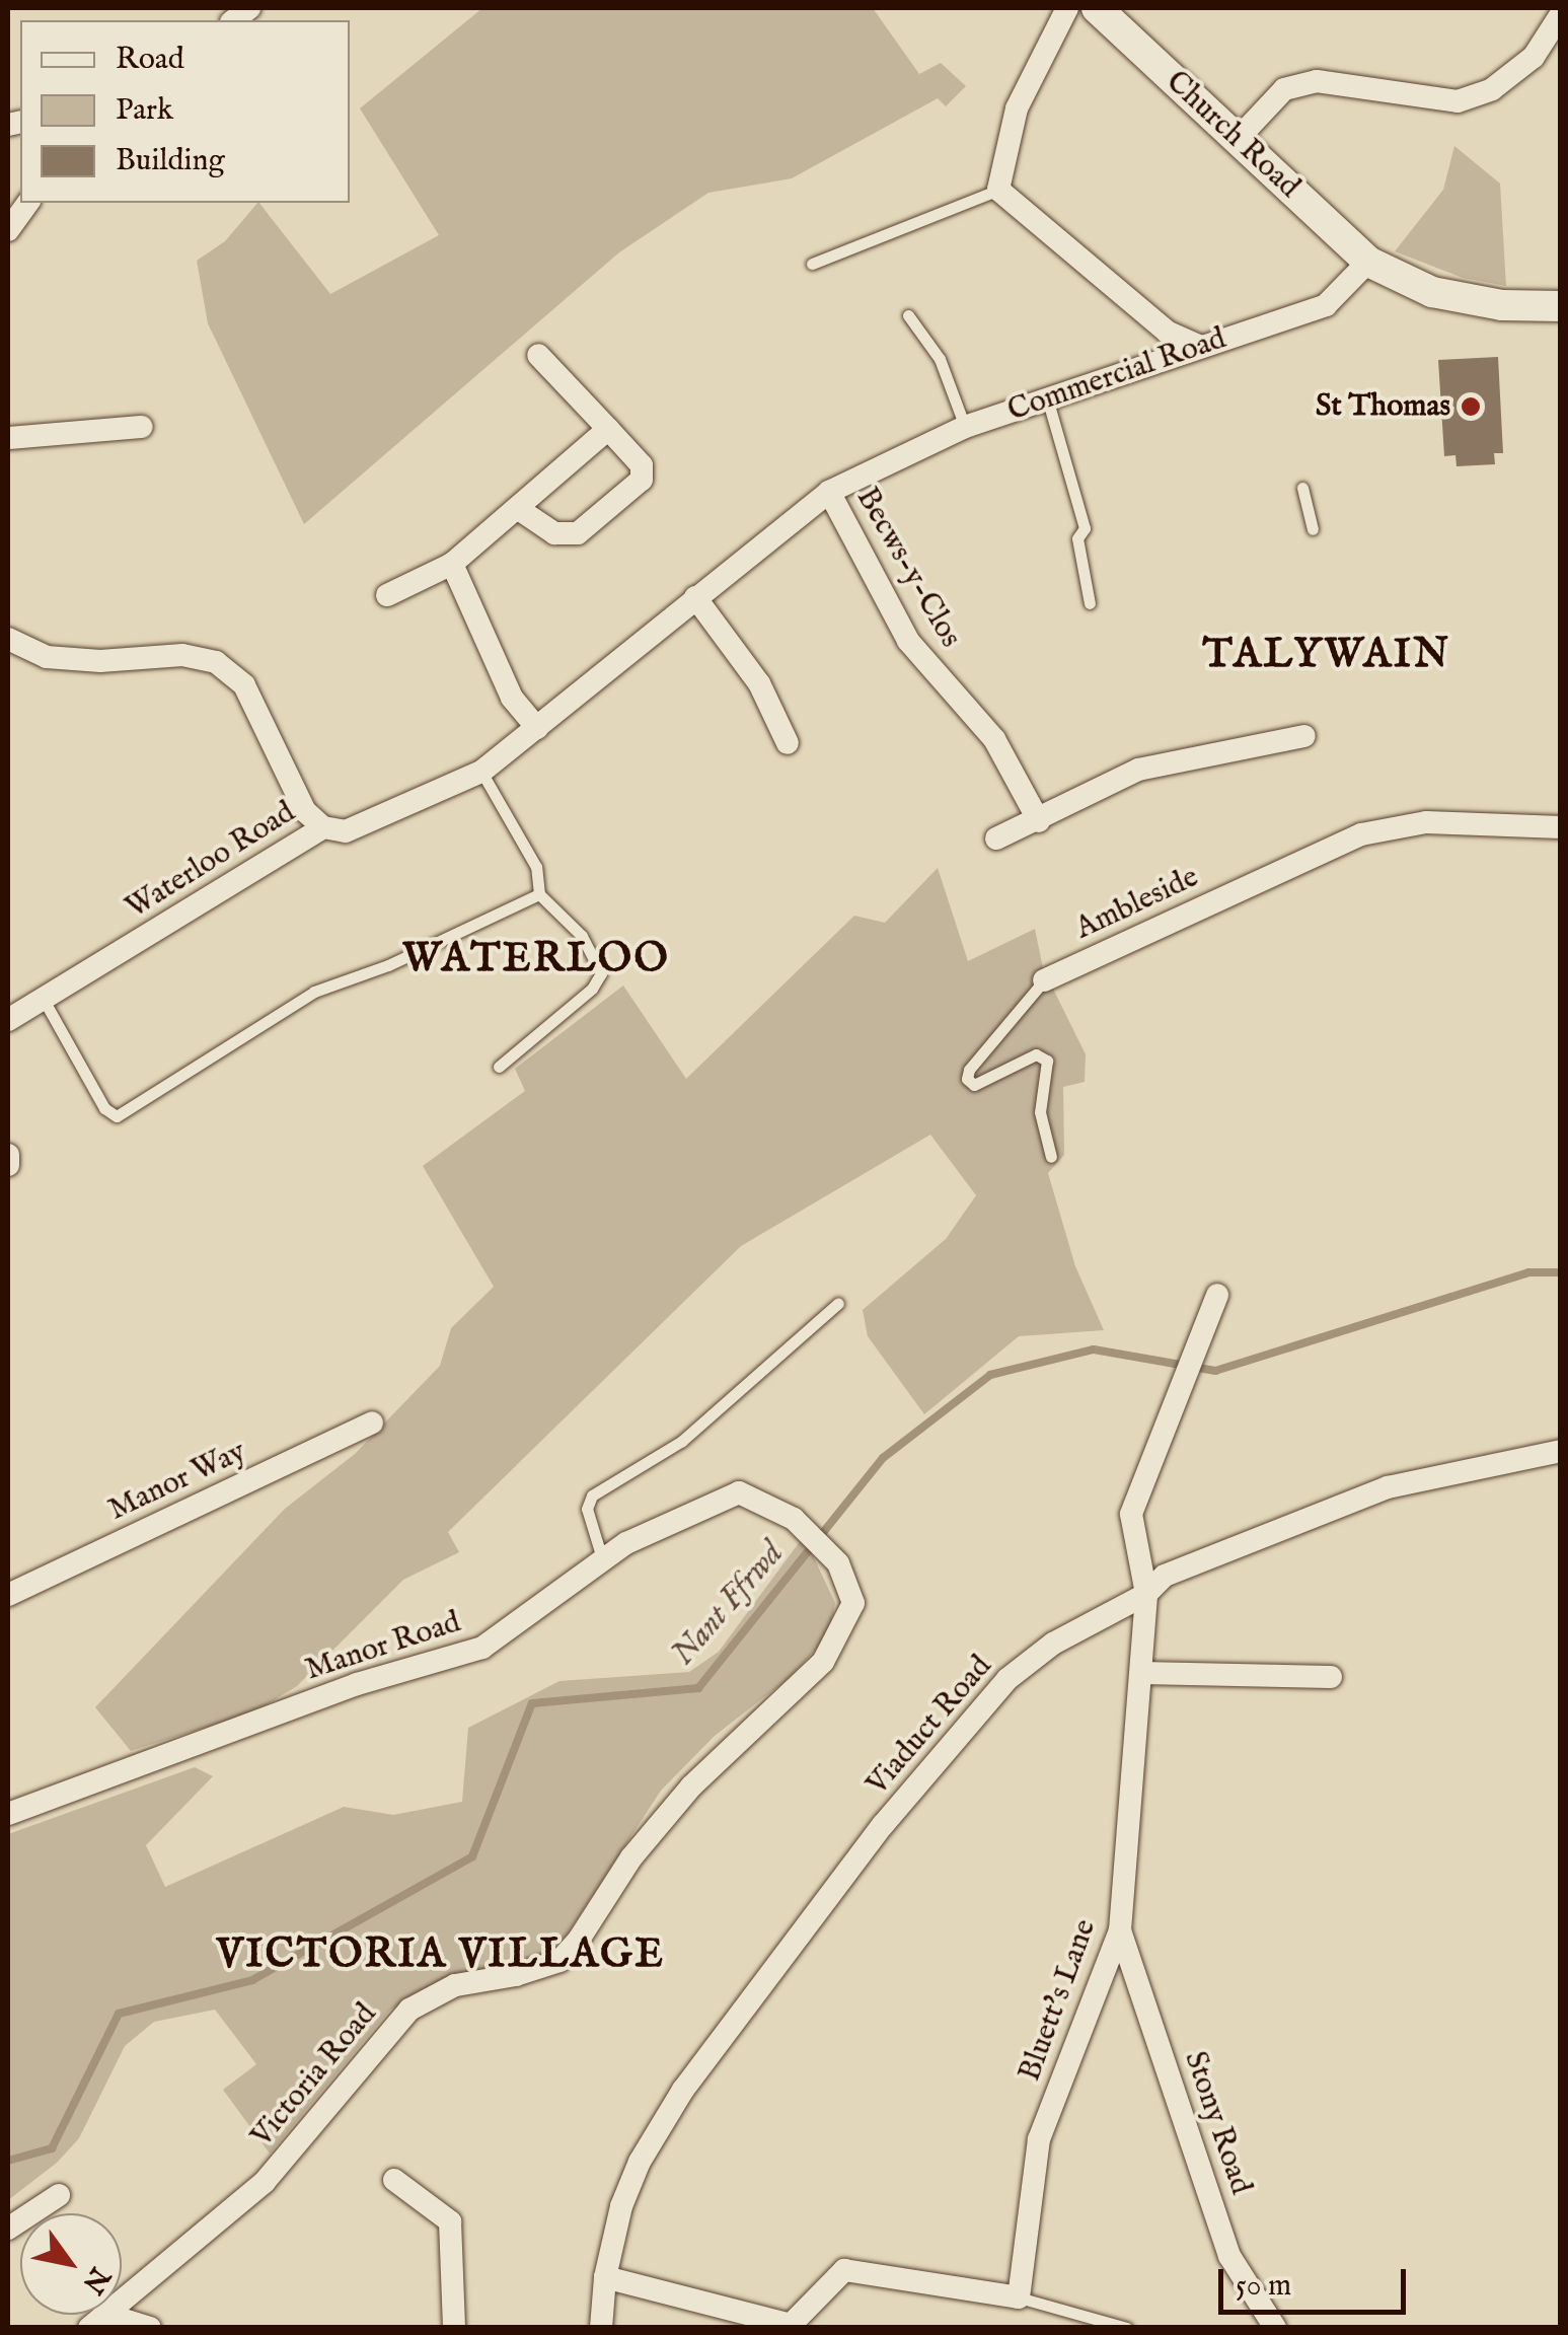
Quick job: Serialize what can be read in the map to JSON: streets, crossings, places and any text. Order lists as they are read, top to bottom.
{
  "streets": {
    "main road": ["Church Road"],
    "street": [
      "Commercial Road",
      "Becws-y-Clos",
      "Waterloo Road",
      "Ambleside",
      "Manor Way",
      "Manor Road",
      "Viaduct Road",
      "Bluett's Lane",
      "Victoria Road",
      "Stony Road"
    ]
  },
  "crossings": [
    ["Church Road", "Commercial Road"],
    ["Commercial Road", "Becws-y-Clos"],
    ["Commercial Road", "Waterloo Road"],
    ["Manor Road", "Victoria Road"],
    ["Viaduct Road", "Bluett's Lane"],
    ["Bluett's Lane", "Stony Road"]
  ],
  "districts": ["TALYWAIN", "WATERLOO", "VICTORIA VILLAGE"],
  "water": ["Nant Ffrwd"],
  "places": ["St Thomas"],
  "legend": ["Road", "Park", "Building"],
  "scale_bar": "50 m",
  "north": "bottom right"
}
